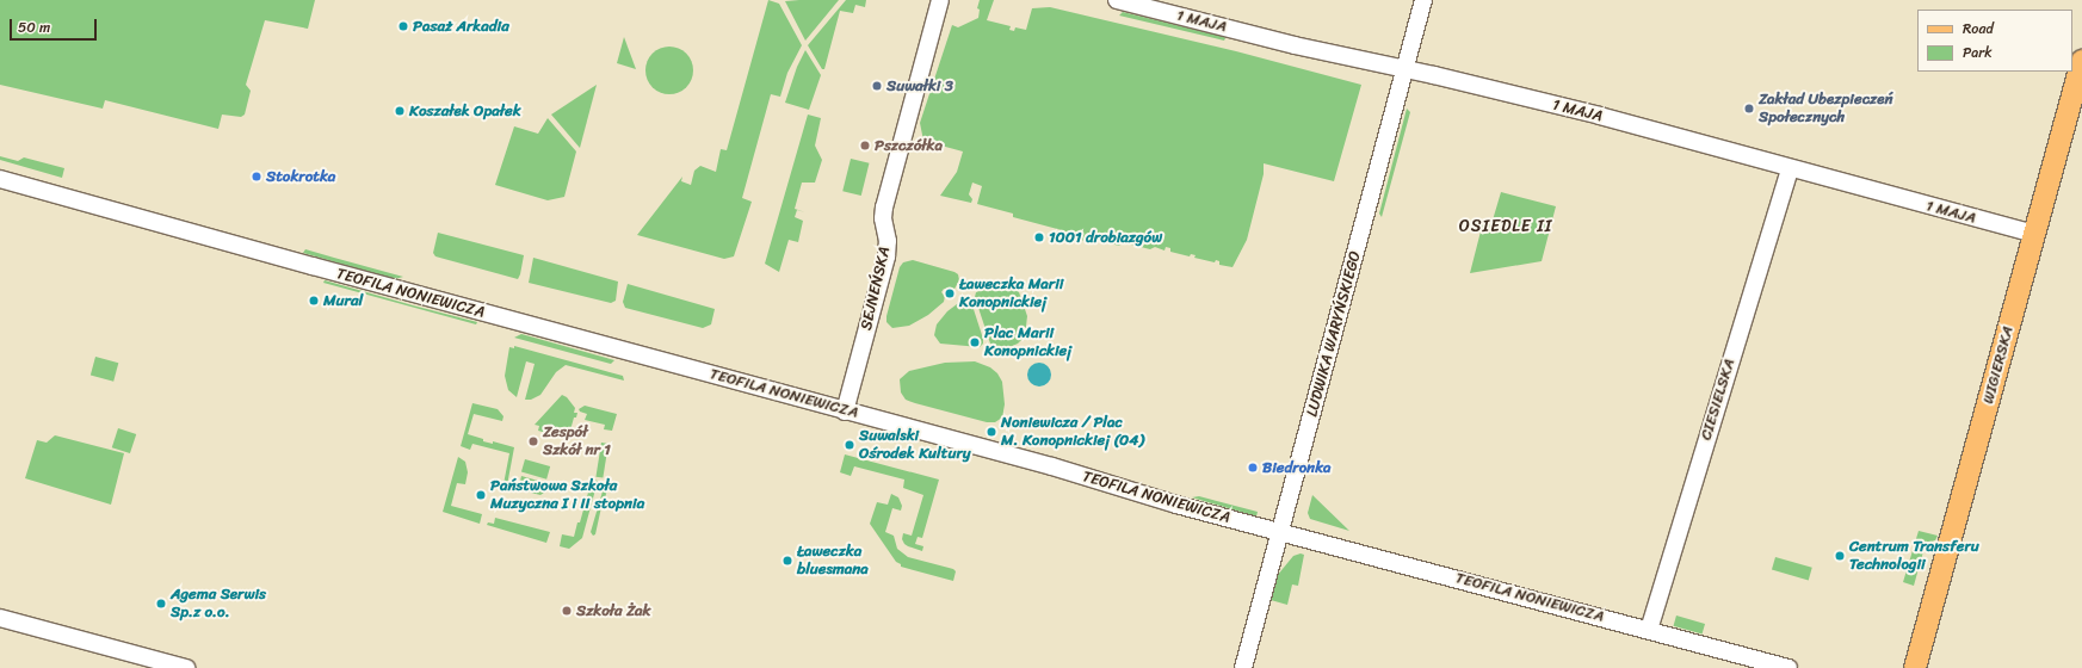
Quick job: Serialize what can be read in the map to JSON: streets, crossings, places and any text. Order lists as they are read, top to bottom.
{
  "streets": {
    "main road": ["WIGIERSKA"],
    "street": [
      "1 MAJA",
      "SEJNEŃSKA",
      "TEOFILA NONIEWICZA",
      "LUDWIKA WARYŃSKIEGO",
      "CIESIELSKA"
    ]
  },
  "crossings": [
    ["1 MAJA", "LUDWIKA WARYŃSKIEGO"],
    ["1 MAJA", "WIGIERSKA"],
    ["1 MAJA", "CIESIELSKA"],
    ["SEJNEŃSKA", "TEOFILA NONIEWICZA"],
    ["TEOFILA NONIEWICZA", "LUDWIKA WARYŃSKIEGO"],
    ["TEOFILA NONIEWICZA", "CIESIELSKA"]
  ],
  "districts": ["OSIEDLE II"],
  "places": [
    "Pasaż Arkadia",
    "Suwałki 3",
    "Zakład Ubezpieczeń Społecznych",
    "Koszałek Opałek",
    "Pszczółka",
    "Stokrotka",
    "1001 drobiazgów",
    "Ławeczka Marii Konopnickiej",
    "Mural",
    "Plac Marii Konopnickiej",
    "Noniewicza / Plac M. Konopnickiej (04)",
    "Zespół Szkół nr 1",
    "Suwalski Ośrodek Kultury",
    "Biedronka",
    "Państwowa Szkoła Muzyczna I i II stopnia",
    "Centrum Transferu Technologii",
    "Ławeczka bluesmana",
    "Agema Serwis Sp.z o.o.",
    "Szkoła Żak"
  ],
  "legend": ["Road", "Park"],
  "scale_bar": "50 m"
}
